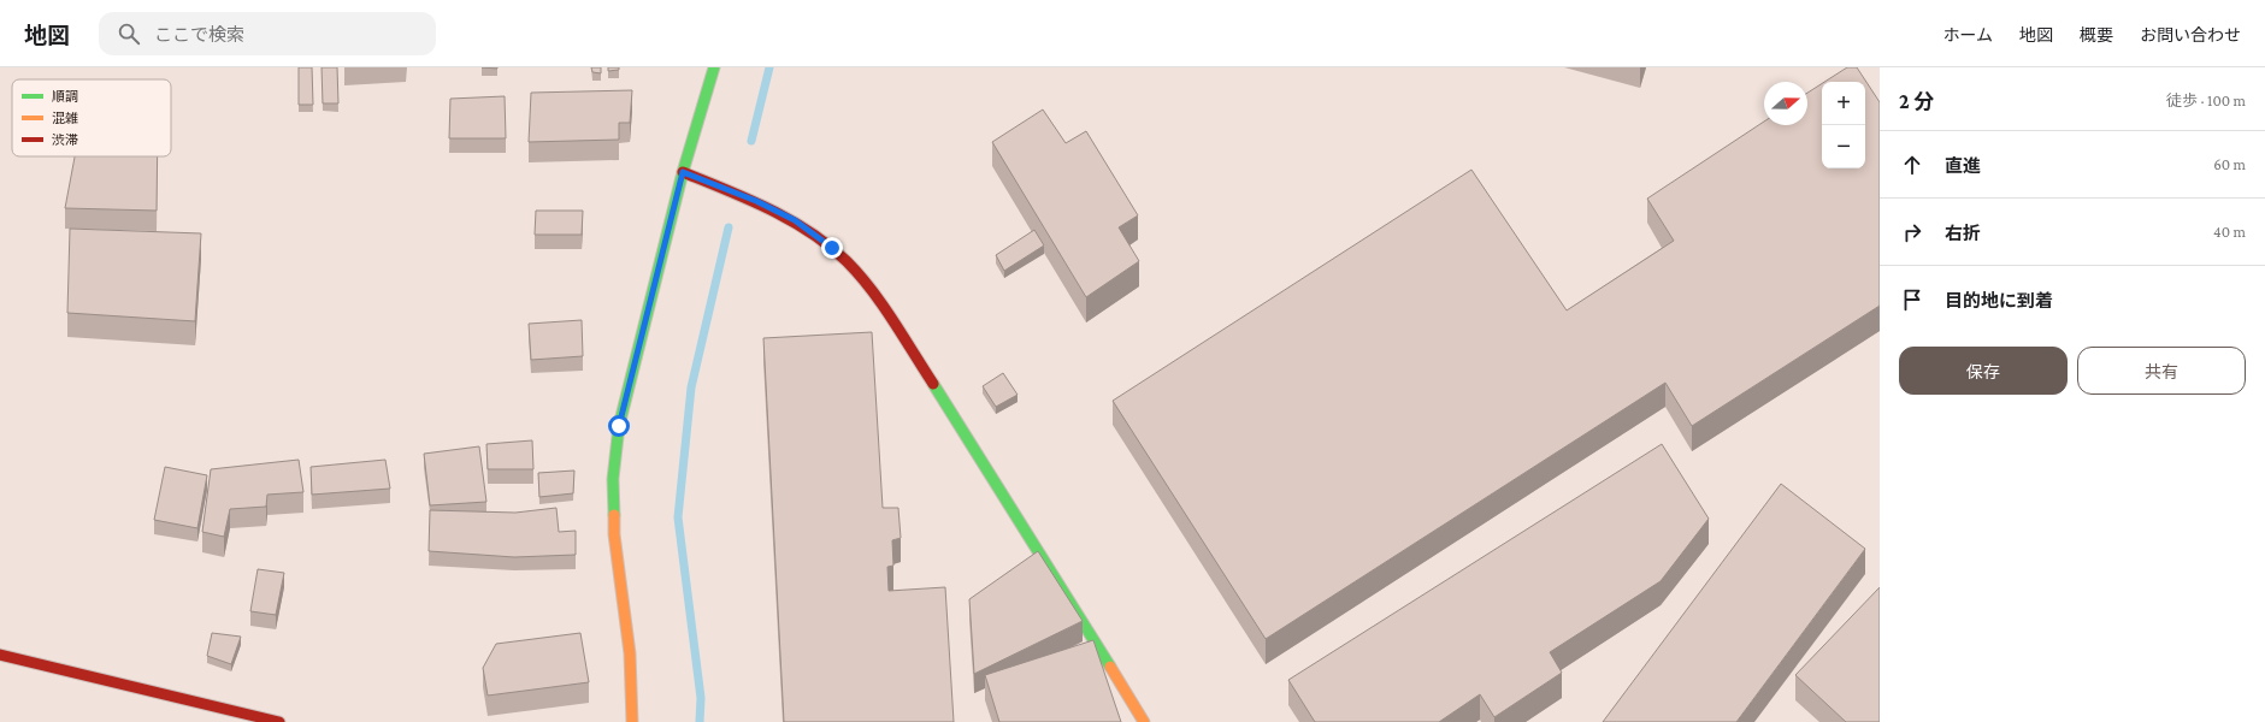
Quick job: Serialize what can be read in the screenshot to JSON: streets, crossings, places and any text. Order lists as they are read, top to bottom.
{
  "legend": ["順調", "混雑", "渋滞"],
  "north": "right",
  "page": {
    "header": "地図",
    "search": "ここで検索",
    "nav": [
      "ホーム",
      "地図",
      "概要",
      "お問い合わせ"
    ],
    "heading": ["2 分", "徒歩 · 100 m"],
    "map_buttons": ["+", "−"],
    "list": [
      ["直進", "60 m"],
      ["右折", "40 m"],
      "目的地に到着"
    ],
    "buttons": ["保存", "共有"]
  }
}
